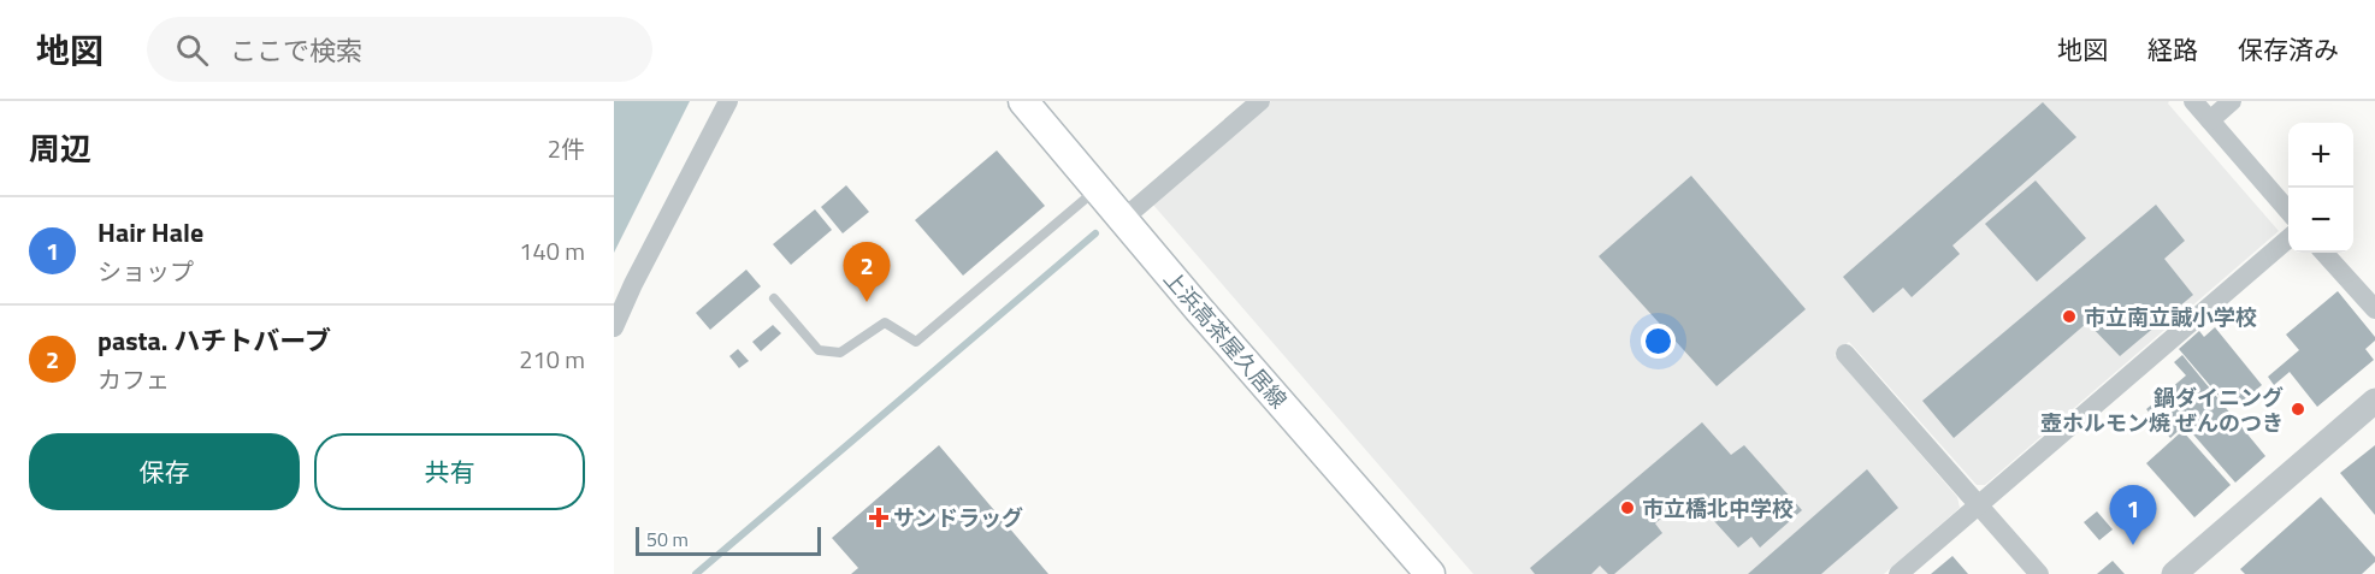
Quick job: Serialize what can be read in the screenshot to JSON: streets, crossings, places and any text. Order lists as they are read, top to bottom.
{
  "streets": {
    "main road": ["上浜高茶屋久居線"]
  },
  "places": {
    "other": ["市立南立誠小学校", "鍋ダイニング 壺ホルモン焼 ぜんのつき", "市立橋北中学校"],
    "health": ["サンドラッグ"]
  },
  "scale_bar": "50 m",
  "page": {
    "header": "地図",
    "search": "ここで検索",
    "nav": ["地図", "経路", "保存済み"],
    "heading": ["周辺", "2件"],
    "map_buttons": ["+", "−"],
    "list": [
      {
        "mark": "1",
        "name": "Hair Hale",
        "note": "ショップ",
        "value": "140 m"
      },
      {
        "mark": "2",
        "name": "pasta. ハチトバーブ",
        "note": "カフェ",
        "value": "210 m"
      }
    ],
    "pins": ["2", "1"],
    "buttons": ["保存", "共有"],
    "scale": "50 m"
  }
}
